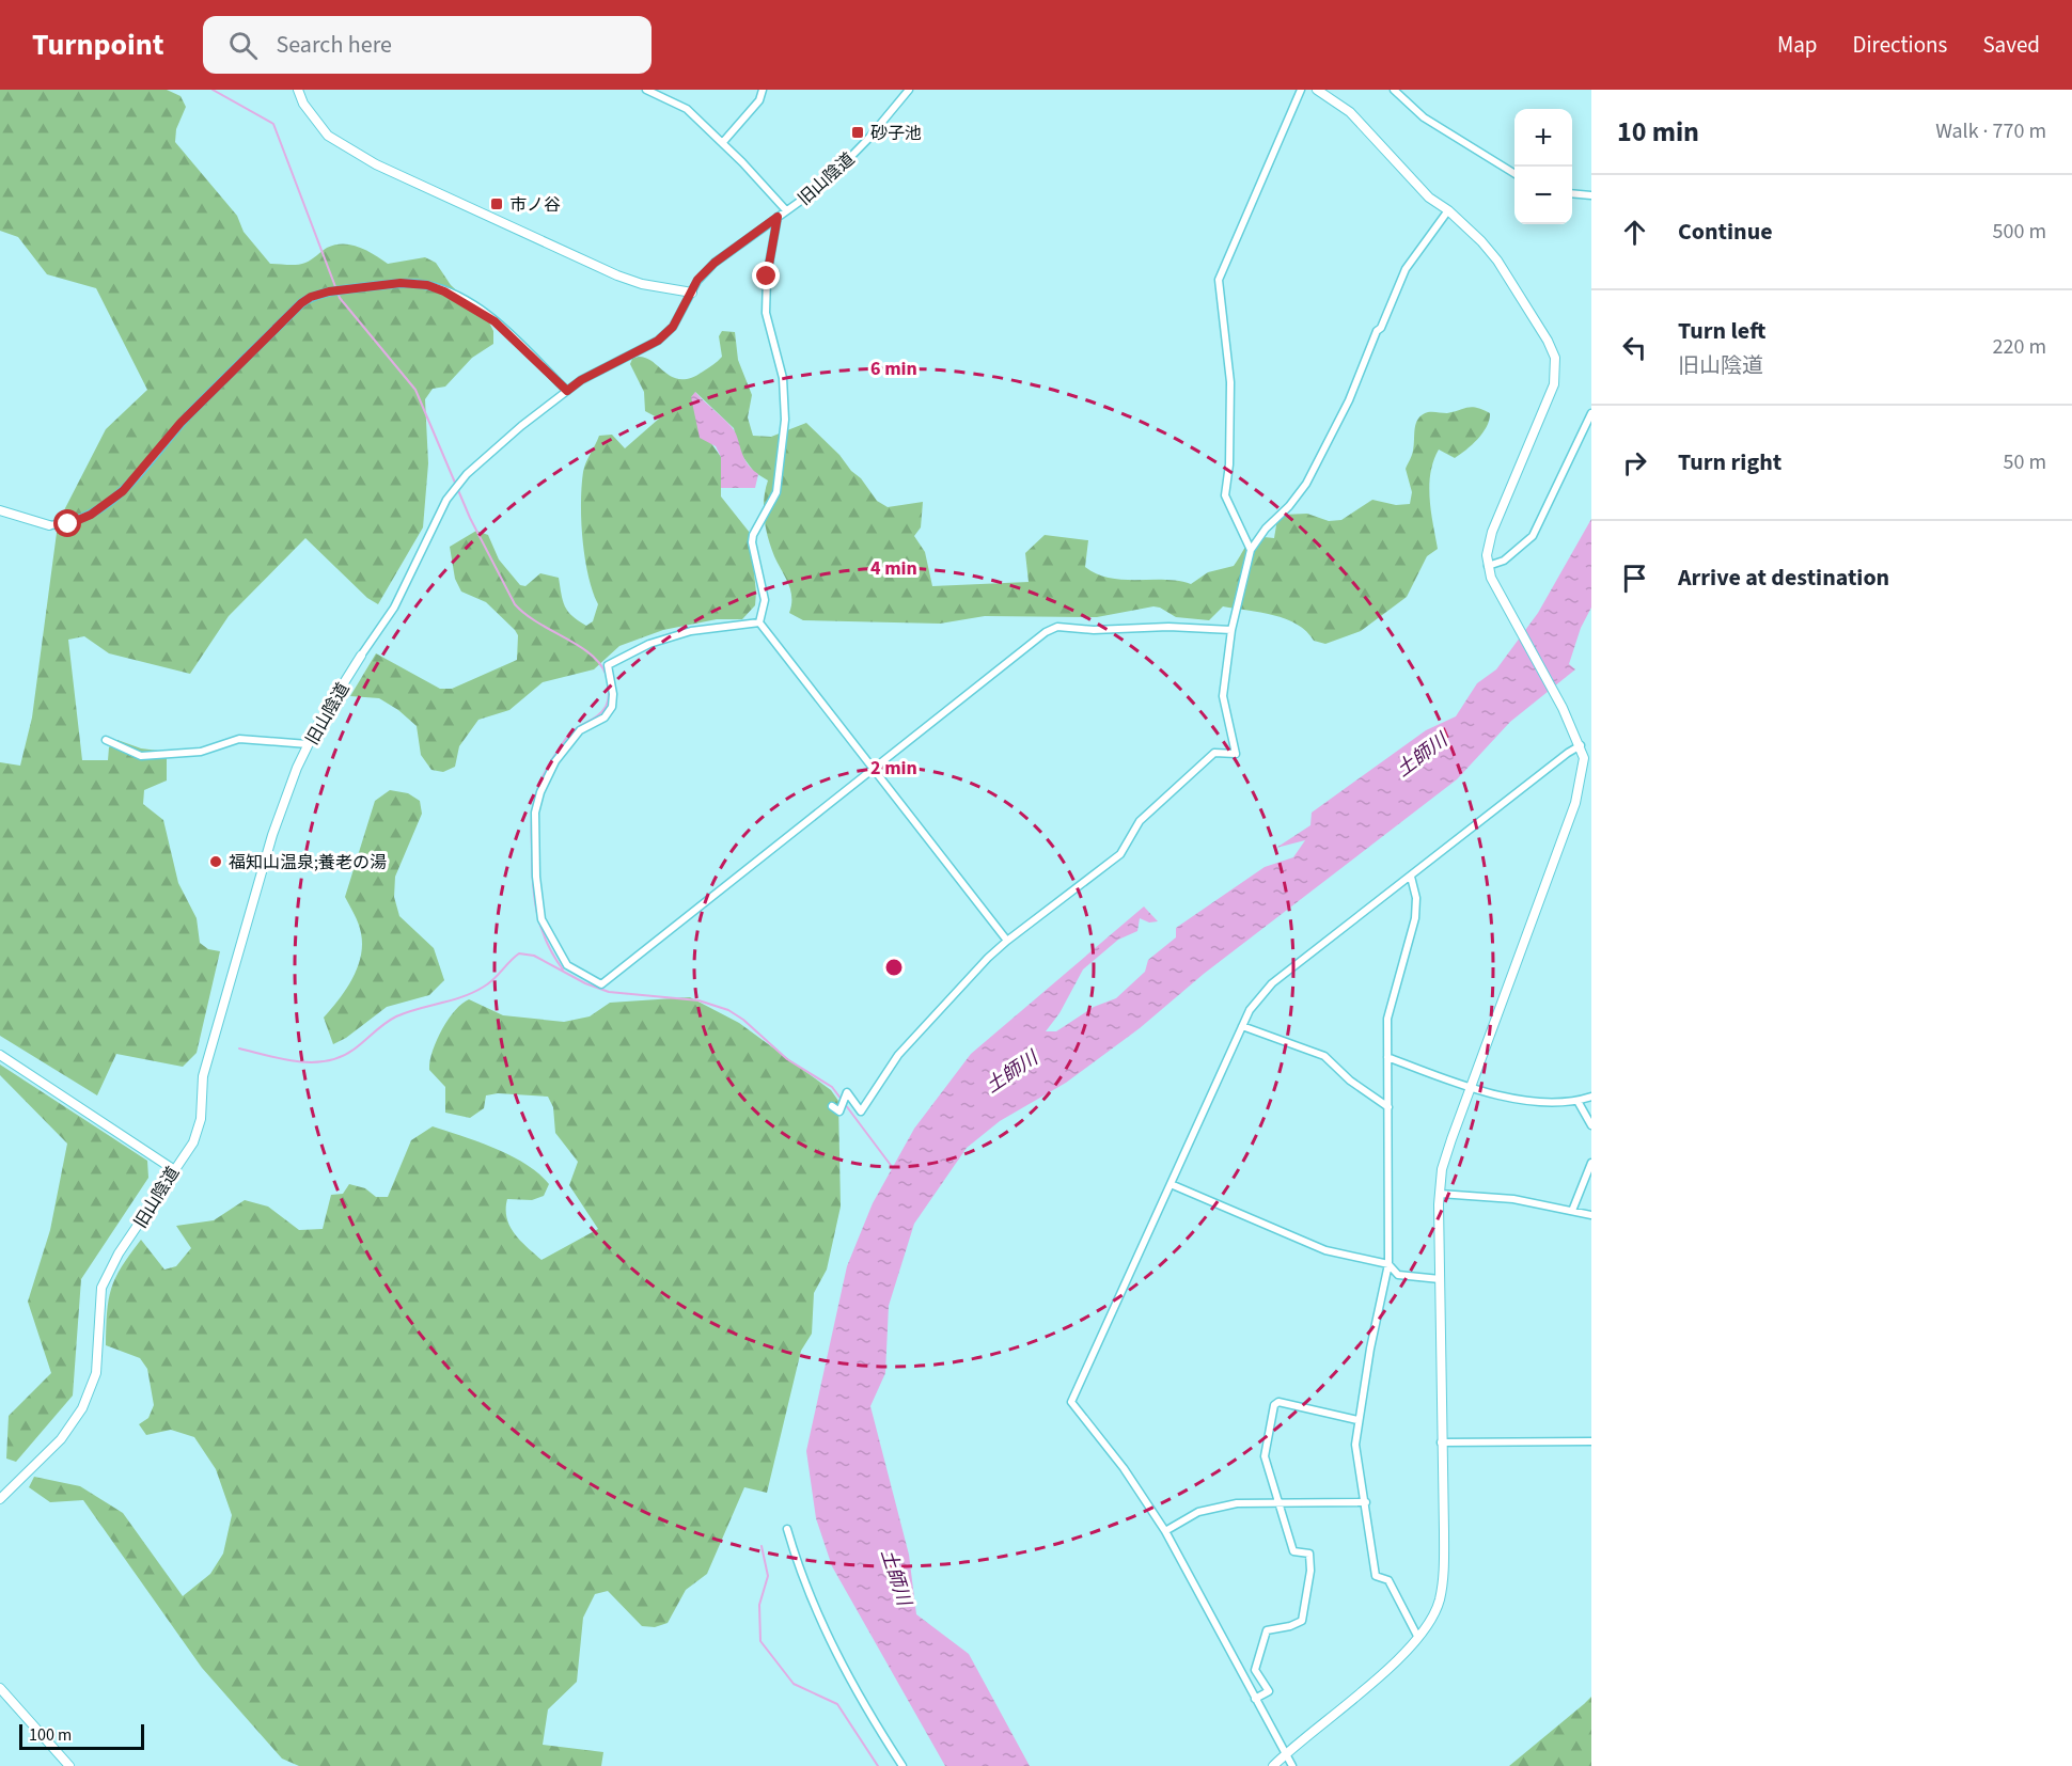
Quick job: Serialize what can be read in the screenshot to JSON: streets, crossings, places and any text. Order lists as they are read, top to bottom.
{
  "streets": {
    "street": ["旧山陰道"]
  },
  "water": ["土師川"],
  "places": {
    "transit": ["砂子池", "市ノ谷"],
    "other": ["福知山温泉;養老の湯"]
  },
  "scale_bar": "100 m",
  "page": {
    "header": "Turnpoint",
    "search": "Search here",
    "nav": ["Map", "Directions", "Saved"],
    "heading": ["10 min", "Walk · 770 m"],
    "map_buttons": ["+", "−"],
    "list": [
      ["Continue", "500 m"],
      ["Turn left", "旧山陰道", "220 m"],
      ["Turn right", "50 m"],
      "Arrive at destination"
    ],
    "scale": "100 m"
  },
  "rings": ["6 min", "4 min", "2 min"]
}
